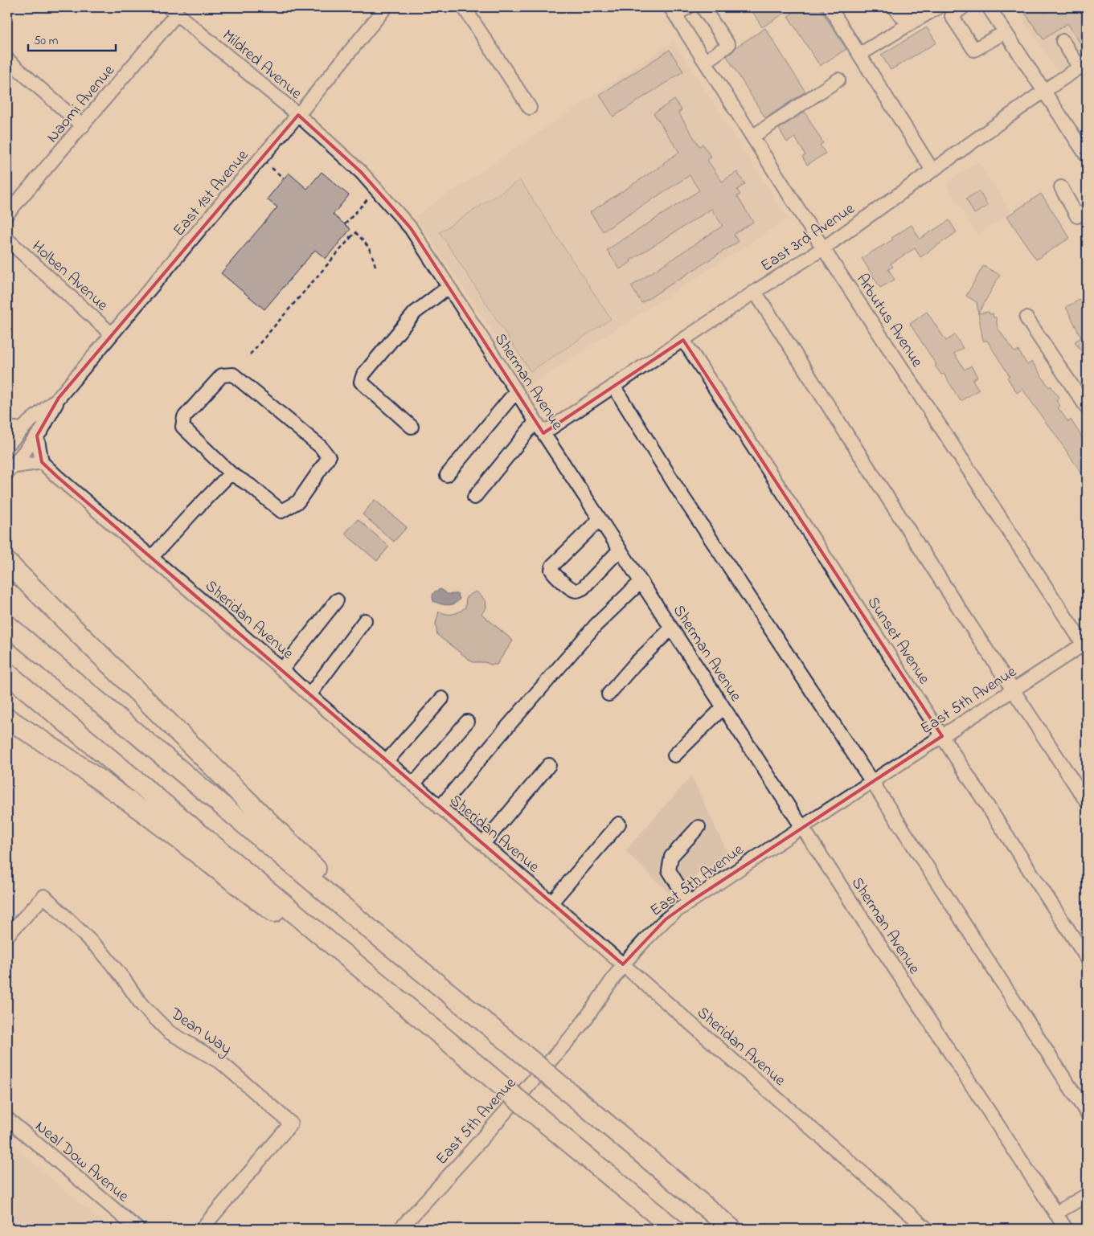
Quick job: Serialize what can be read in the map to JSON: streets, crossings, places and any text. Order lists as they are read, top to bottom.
{
  "streets": {
    "street": [
      "Mildred Avenue",
      "Naomi Avenue",
      "East 1st Avenue",
      "East 3rd Avenue",
      "Holben Avenue",
      "Arbutus Avenue",
      "Sherman Avenue",
      "Sheridan Avenue",
      "Sunset Avenue",
      "East 5th Avenue",
      "Dean Way",
      "Neal Dow Avenue"
    ]
  },
  "crossings": [
    ["Mildred Avenue", "Naomi Avenue"],
    ["Mildred Avenue", "East 1st Avenue"],
    ["Mildred Avenue", "Sherman Avenue"],
    ["East 1st Avenue", "Holben Avenue"],
    ["East 1st Avenue", "Sherman Avenue"],
    ["East 3rd Avenue", "Arbutus Avenue"],
    ["East 3rd Avenue", "Sherman Avenue"],
    ["East 3rd Avenue", "Sunset Avenue"],
    ["Arbutus Avenue", "East 5th Avenue"],
    ["Sherman Avenue", "East 5th Avenue"],
    ["Sheridan Avenue", "East 5th Avenue"],
    ["Sunset Avenue", "East 5th Avenue"]
  ],
  "scale_bar": "50 m"
}
